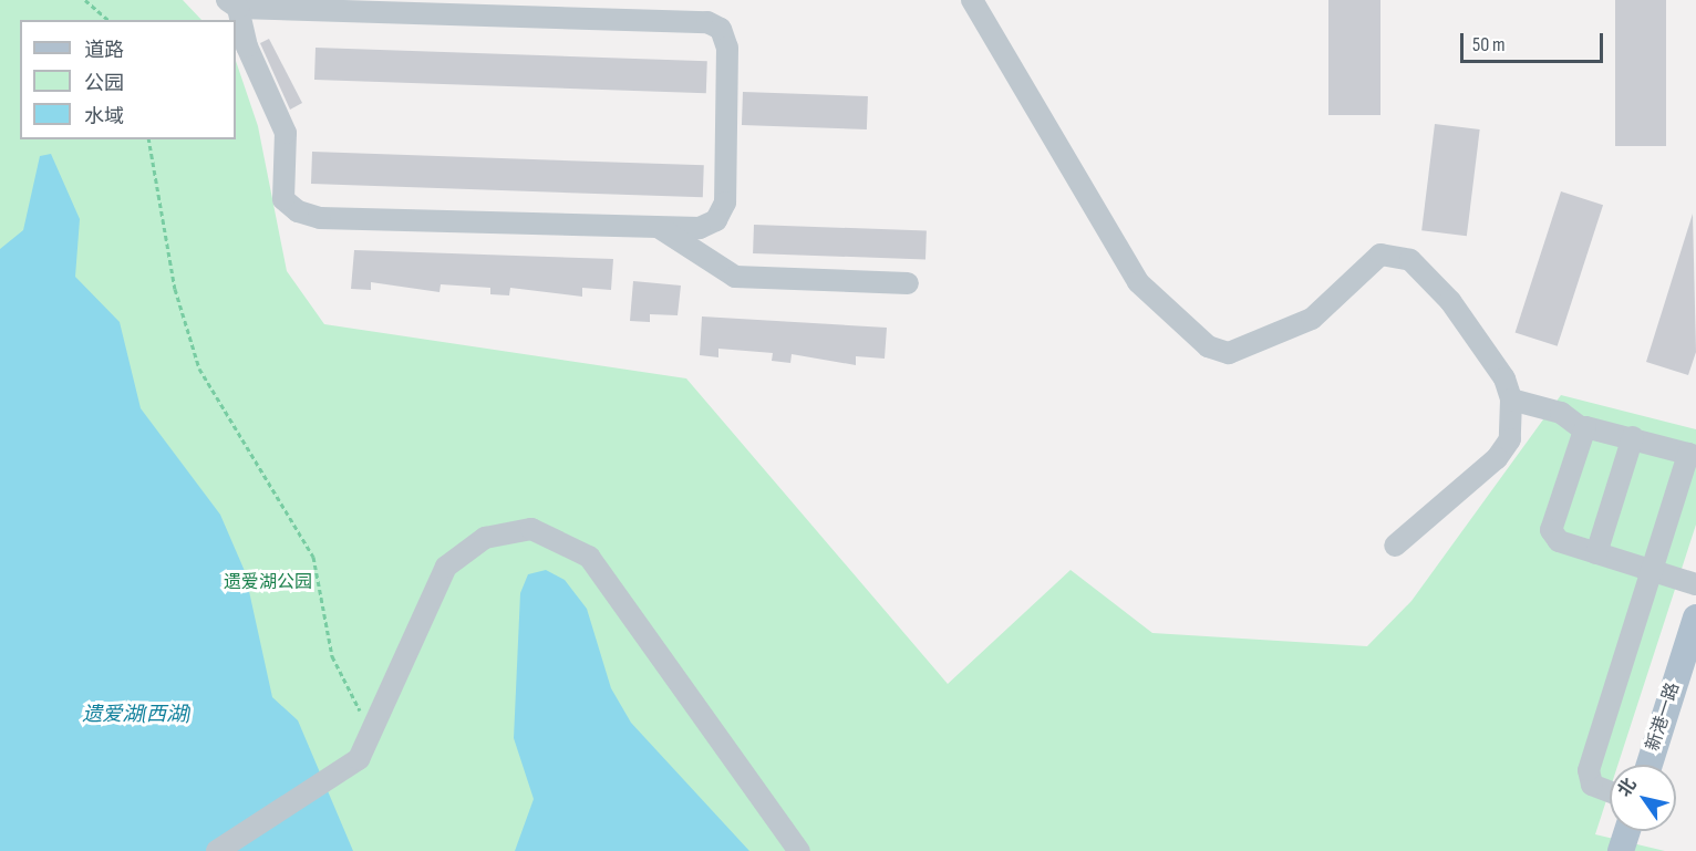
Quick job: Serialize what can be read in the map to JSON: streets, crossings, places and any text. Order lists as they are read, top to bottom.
{
  "streets": {
    "main road": ["新港一路"]
  },
  "water": ["遗爱湖(西湖)"],
  "parks": ["遗爱湖公园"],
  "legend": ["道路", "公园", "水域"],
  "scale_bar": "50 m",
  "north": "top left"
}
